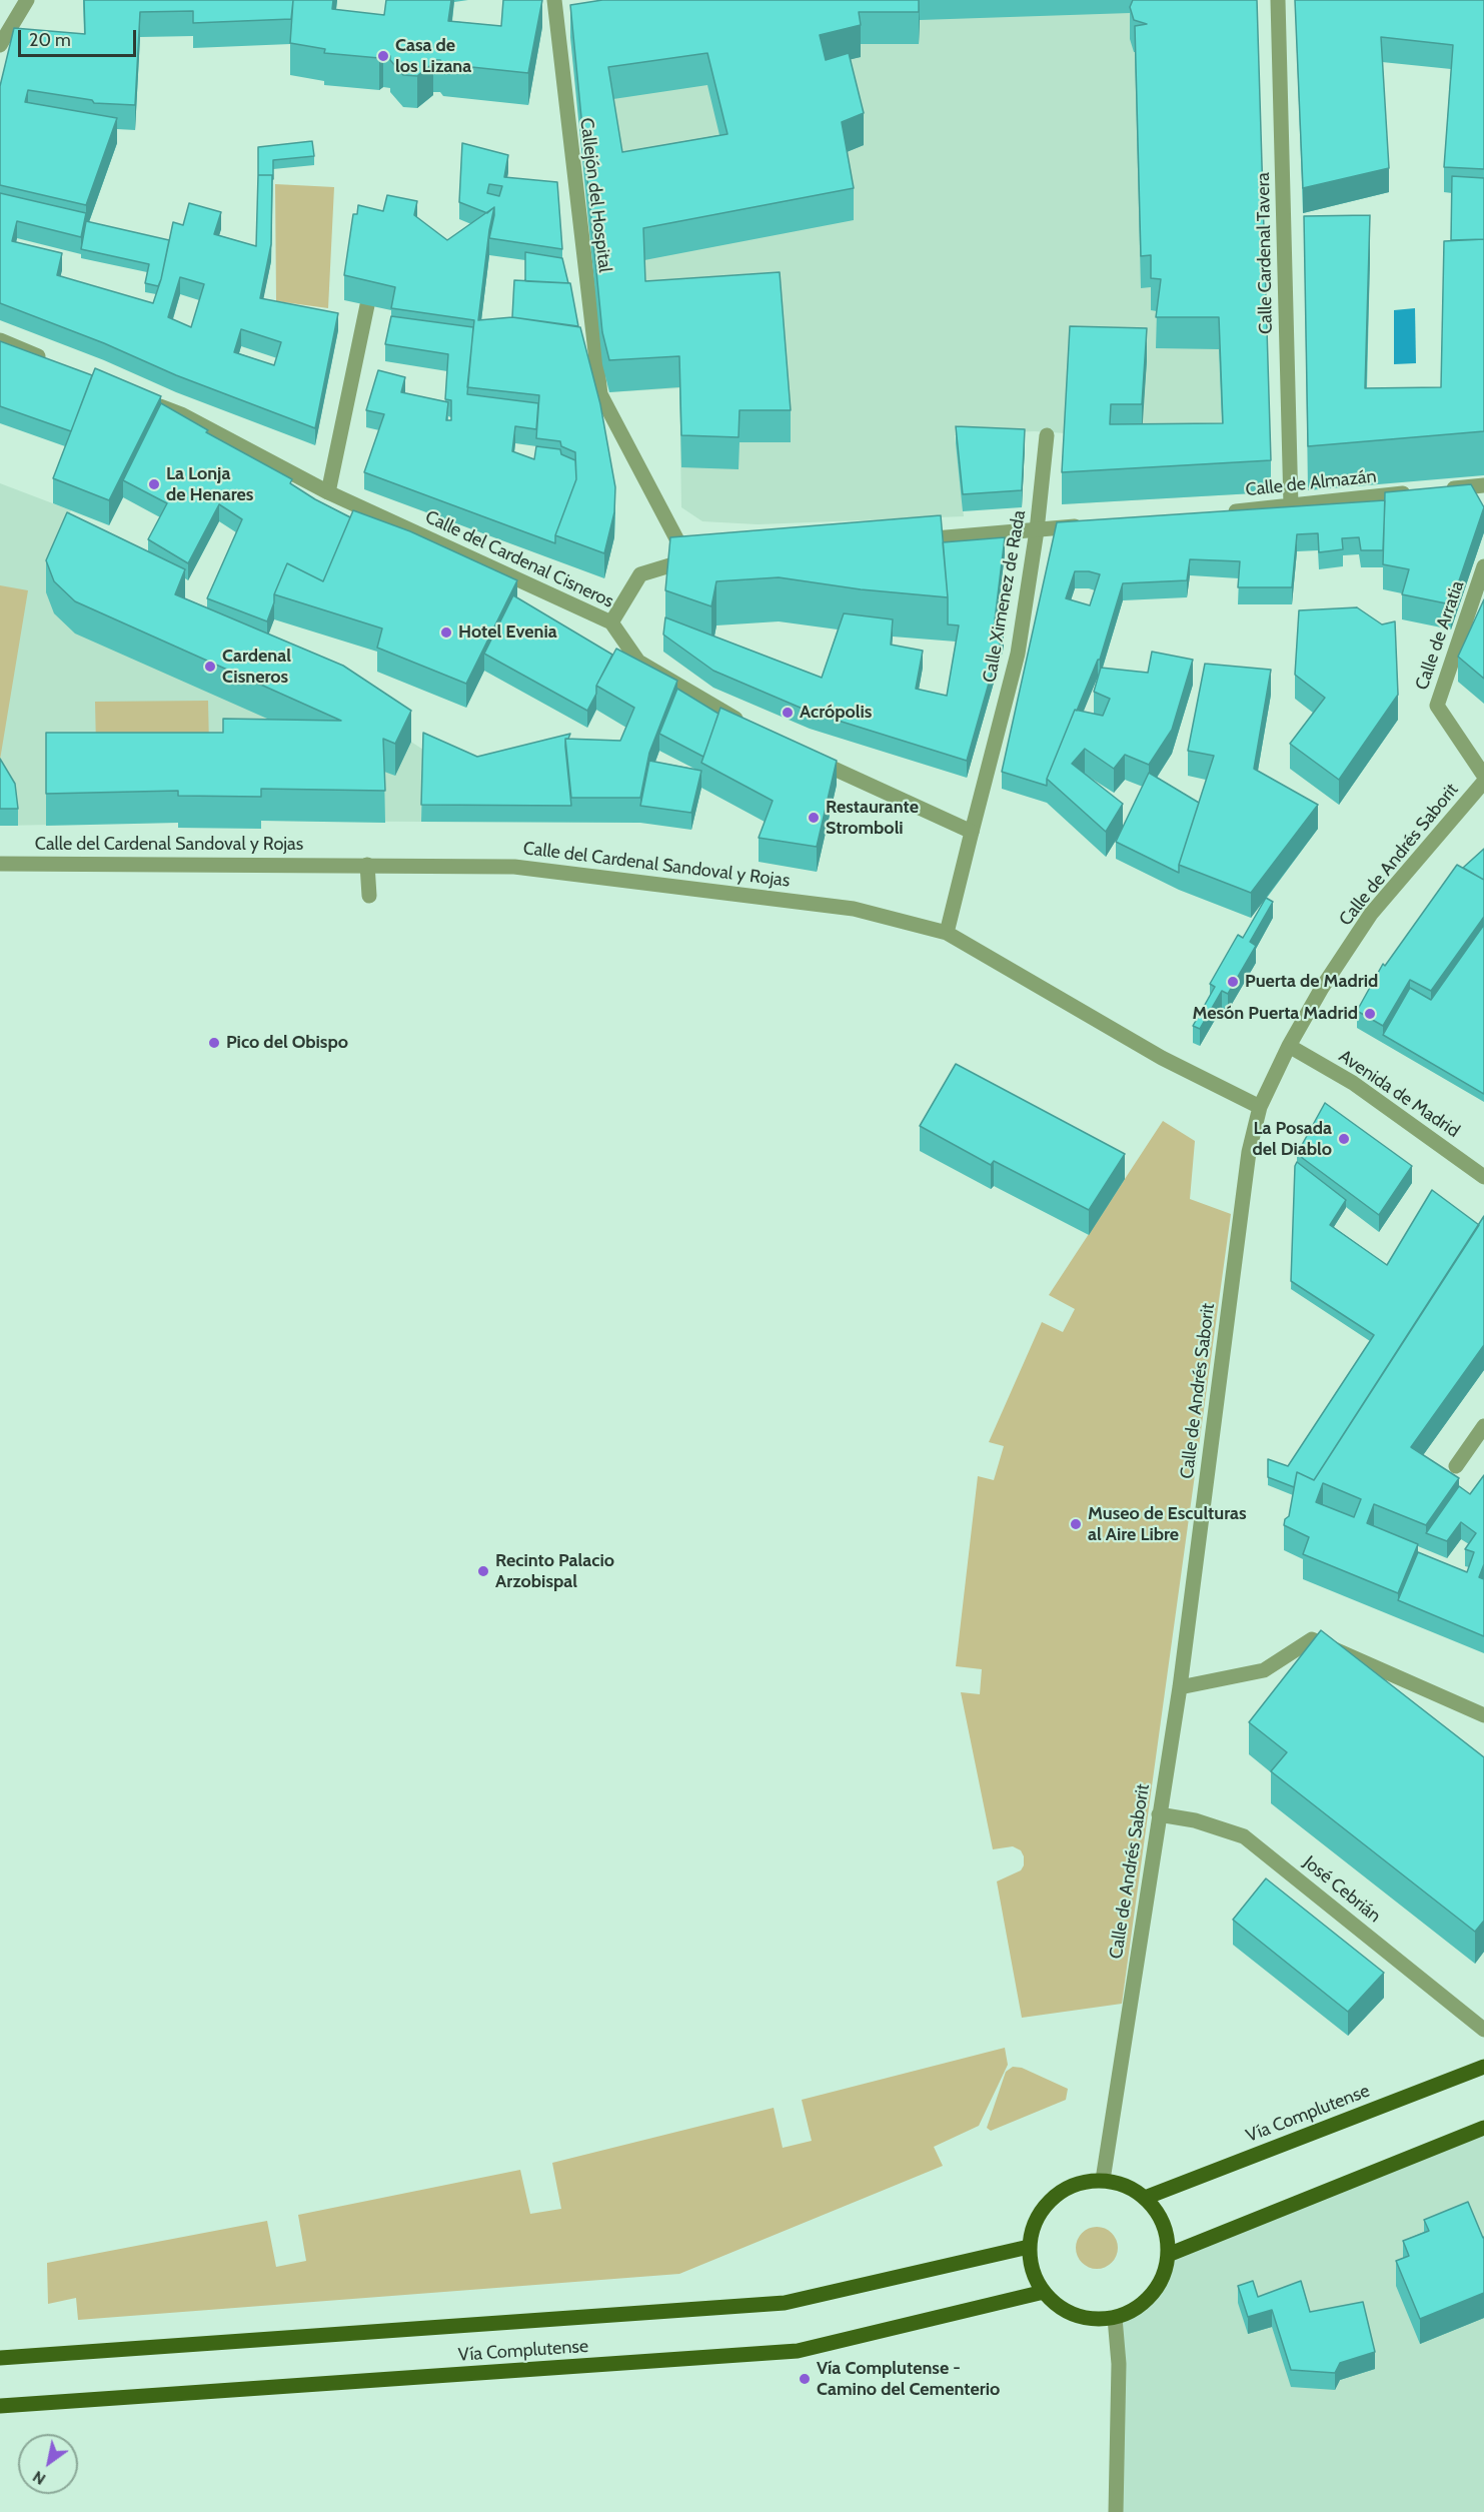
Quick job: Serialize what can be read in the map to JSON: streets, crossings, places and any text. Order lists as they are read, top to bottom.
{
  "streets": {
    "main road": ["Vía Complutense"],
    "street": [
      "Callejón del Hospital",
      "Calle Cardenal Tavera",
      "Calle de Almazán",
      "Calle del Cardenal Cisneros",
      "Calle Ximenez de Rada",
      "Calle de Arratia",
      "Calle del Cardenal Sandoval y Rojas",
      "Calle de Andrés Saborit",
      "Avenida de Madrid",
      "José Cebrián"
    ]
  },
  "crossings": [
    ["Calle Cardenal Tavera", "Calle de Almazán"],
    ["Calle del Cardenal Sandoval y Rojas", "Calle de Andrés Saborit"],
    ["Calle de Andrés Saborit", "Avenida de Madrid"],
    ["Calle de Andrés Saborit", "José Cebrián"],
    ["Calle de Andrés Saborit", "Vía Complutense"]
  ],
  "places": [
    "Casa de los Lizana",
    "La Lonja de Henares",
    "Hotel Evenia",
    "Cardenal Cisneros",
    "Acrópolis",
    "Restaurante Stromboli",
    "Puerta de Madrid",
    "Mesón Puerta Madrid",
    "Pico del Obispo",
    "La Posada del Diablo",
    "Museo de Esculturas al Aire Libre",
    "Recinto Palacio Arzobispal",
    "Vía Complutense - Camino del Cementerio"
  ],
  "scale_bar": "20 m",
  "north": "bottom left"
}
